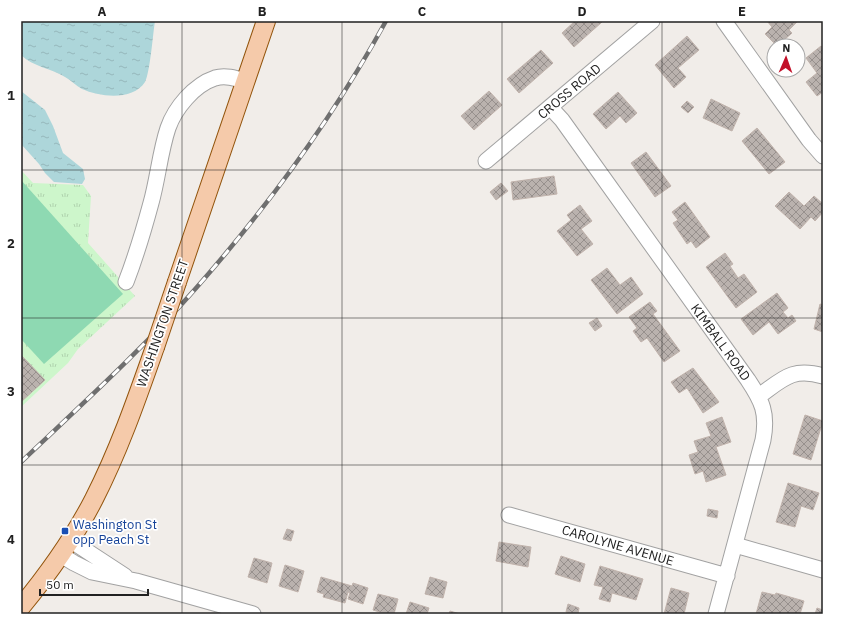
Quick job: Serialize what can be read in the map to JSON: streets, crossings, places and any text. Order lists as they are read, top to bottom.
{
  "streets": {
    "main road": ["WASHINGTON STREET"],
    "street": ["CROSS ROAD", "KIMBALL ROAD", "CAROLYNE AVENUE"]
  },
  "crossings": [
    ["CROSS ROAD", "KIMBALL ROAD"],
    ["KIMBALL ROAD", "CAROLYNE AVENUE"]
  ],
  "places": {
    "transit": ["Washington St opp Peach St"]
  },
  "scale_bar": "50 m",
  "north": "top",
  "grid": {
    "columns": [
      "A",
      "B",
      "C",
      "D",
      "E"
    ],
    "rows": [
      "1",
      "2",
      "3",
      "4"
    ]
  }
}
